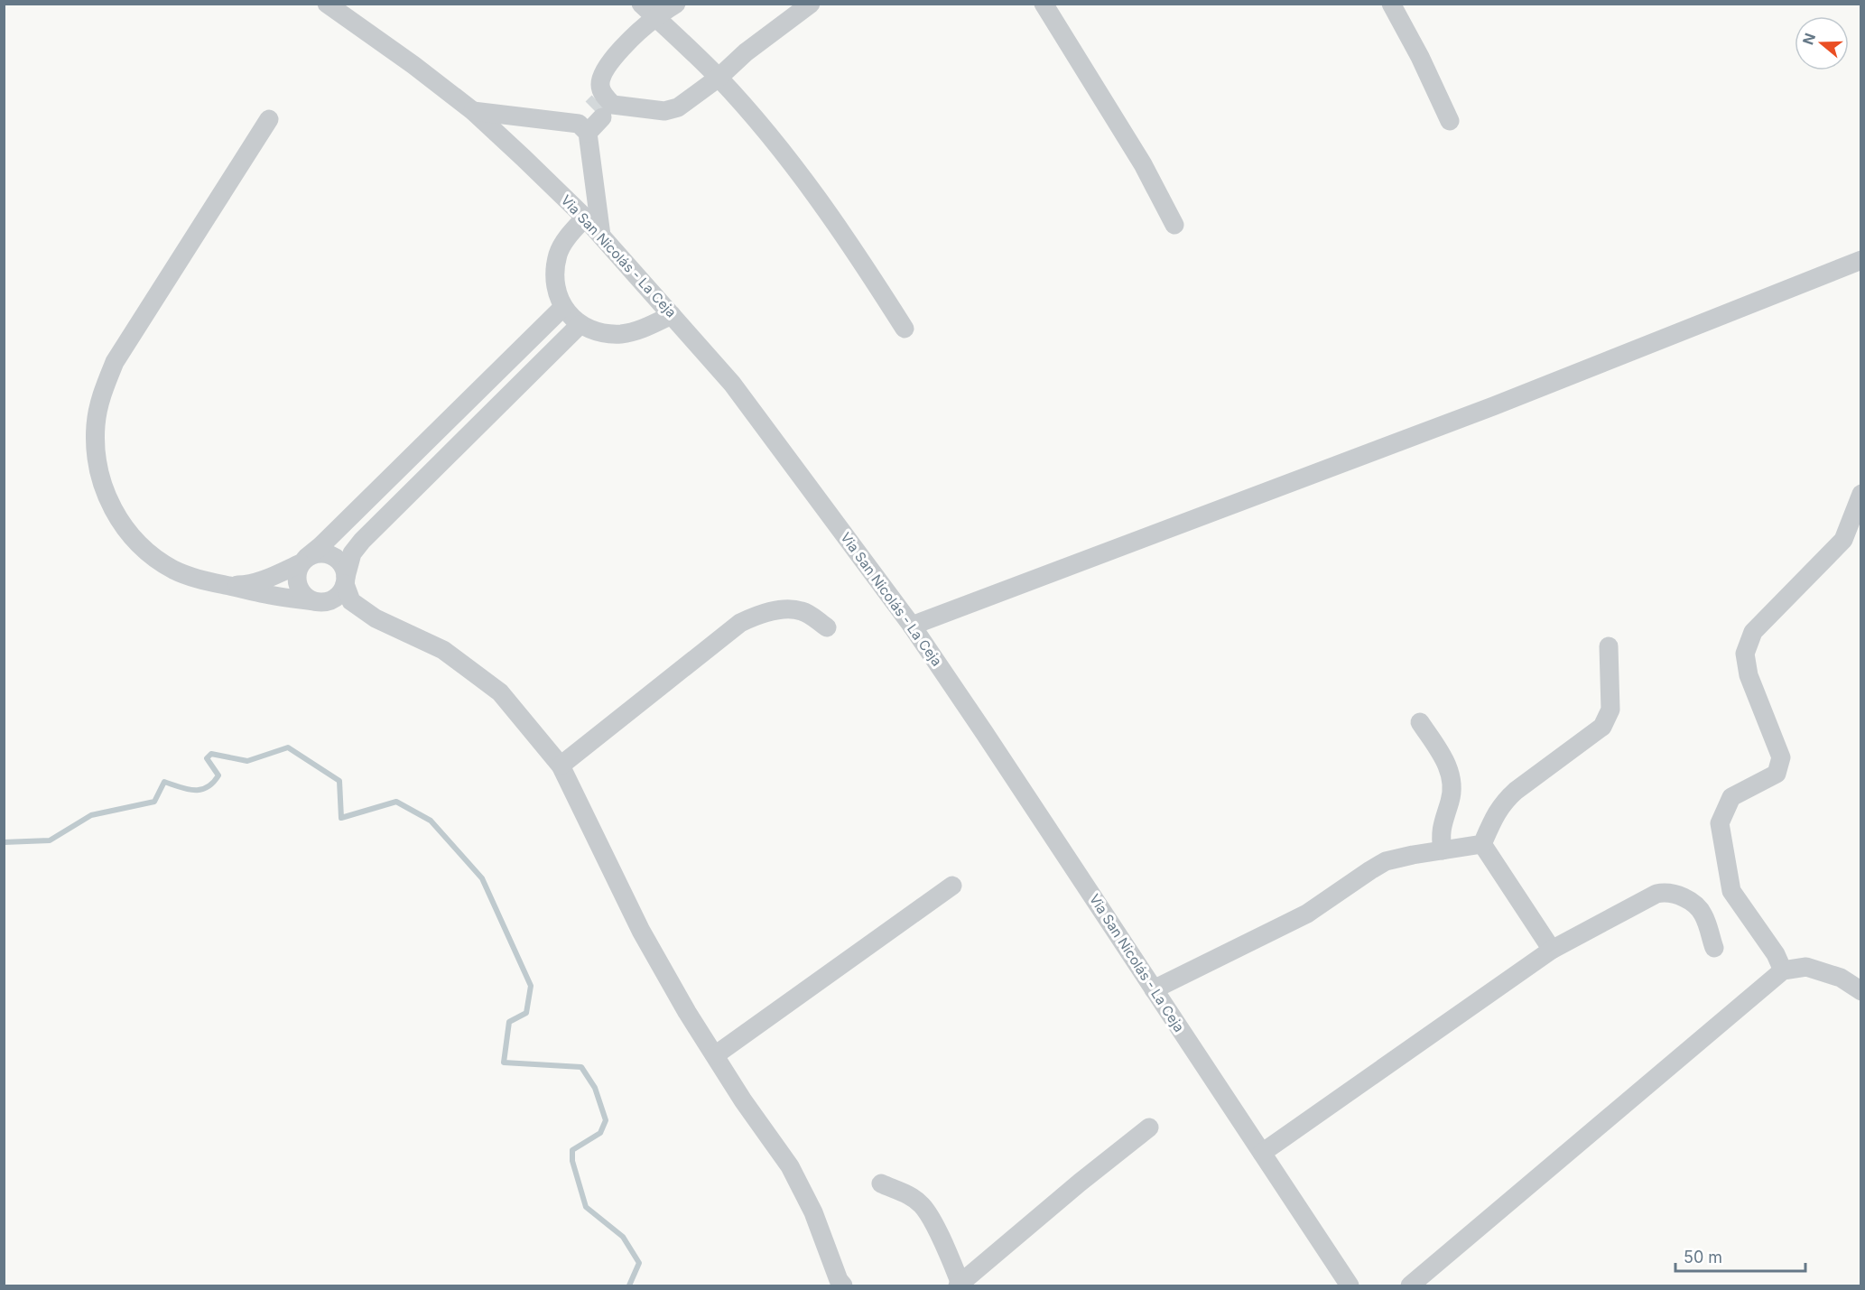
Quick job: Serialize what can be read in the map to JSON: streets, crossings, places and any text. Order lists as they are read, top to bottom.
{
  "streets": {
    "street": ["Via San Nicolás - La Ceja"]
  },
  "scale_bar": "50 m",
  "north": "left"
}
